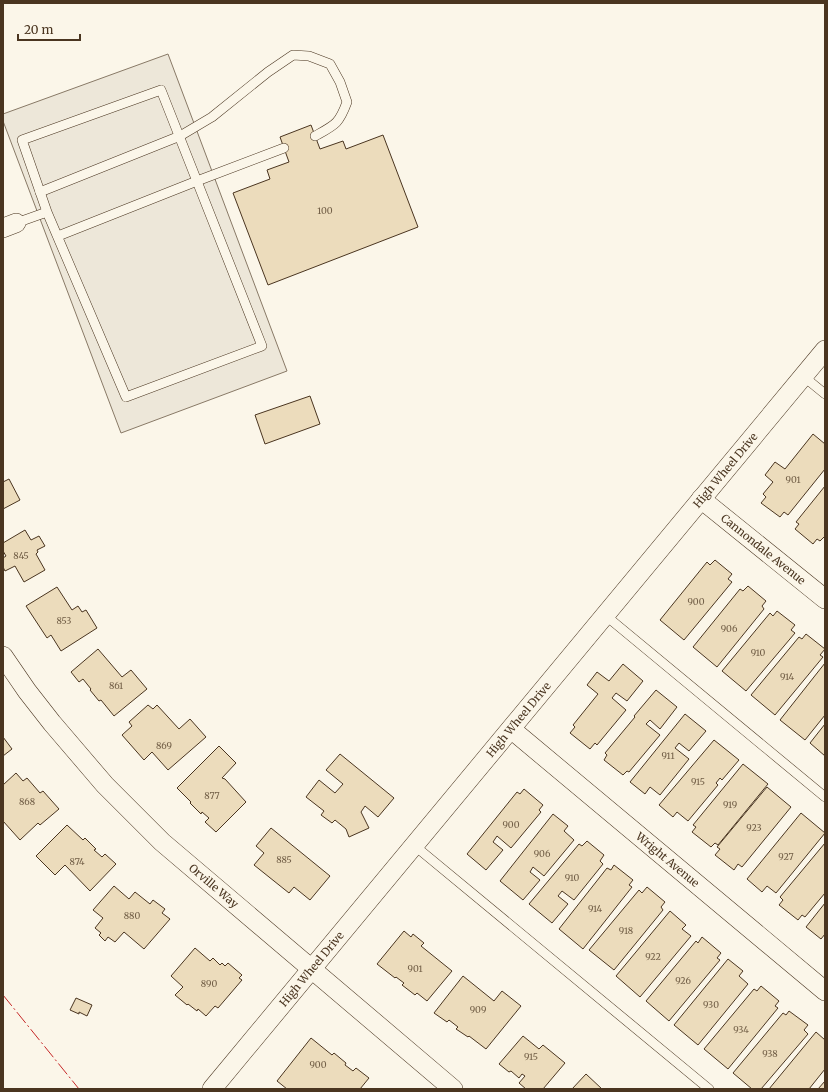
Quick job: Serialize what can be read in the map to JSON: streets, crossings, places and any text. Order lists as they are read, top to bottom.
{
  "streets": {
    "street": [
      "High Wheel Drive",
      "Cannondale Avenue",
      "Wright Avenue",
      "Orville Way"
    ]
  },
  "crossings": [
    ["High Wheel Drive", "Cannondale Avenue"],
    ["High Wheel Drive", "Wright Avenue"],
    ["High Wheel Drive", "Orville Way"]
  ],
  "house_numbers": [
    "100",
    "901",
    "845",
    "900",
    "853",
    "906",
    "910",
    "914",
    "861",
    "869",
    "911",
    "915",
    "877",
    "868",
    "919",
    "900",
    "923",
    "906",
    "927",
    "885",
    "874",
    "910",
    "914",
    "880",
    "918",
    "922",
    "901",
    "926",
    "890",
    "930",
    "909",
    "934",
    "938",
    "915",
    "900"
  ],
  "scale_bar": "20 m"
}
